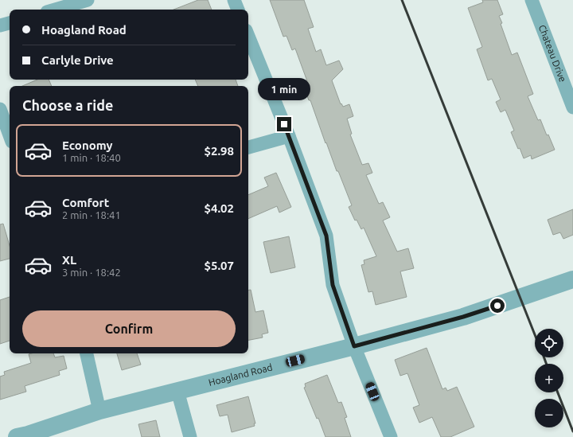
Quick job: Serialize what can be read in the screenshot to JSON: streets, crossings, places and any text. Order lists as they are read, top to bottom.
{
  "streets": {
    "street": ["Chateau Drive", "Hoagland Road"]
  },
  "page": {
    "banner": ["Hoagland Road", "Carlyle Drive"],
    "bubble": "1 min",
    "heading": "Choose a ride",
    "list": [
      {
        "name": "Economy",
        "note": "1 min · 18:40",
        "value": "$2.98"
      },
      {
        "name": "Comfort",
        "note": "2 min · 18:41",
        "value": "$4.02"
      },
      {
        "name": "XL",
        "note": "3 min · 18:42",
        "value": "$5.07"
      }
    ],
    "buttons": "Confirm",
    "map_buttons": ["+", "−"]
  }
}
